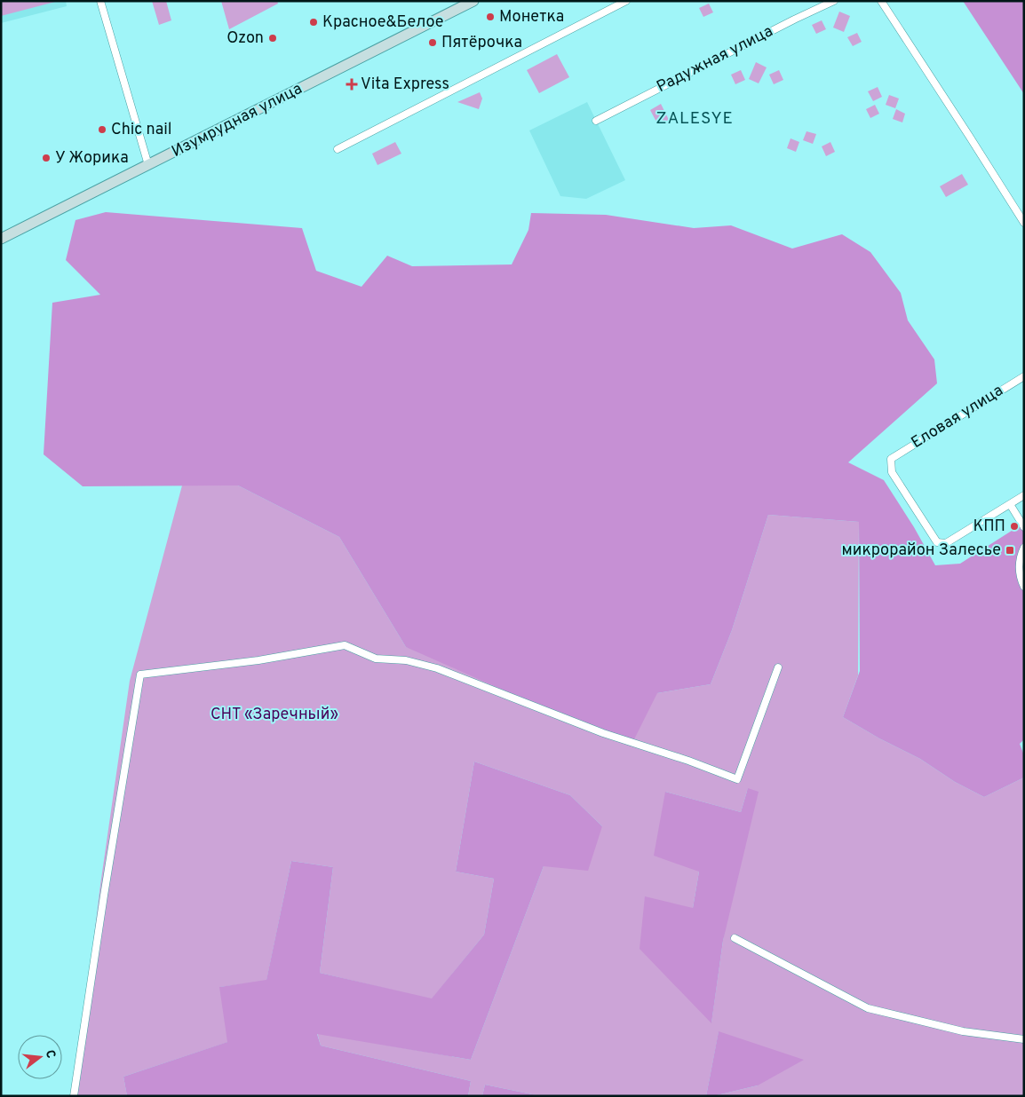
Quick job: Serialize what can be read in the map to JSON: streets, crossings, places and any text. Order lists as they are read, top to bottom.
{
  "streets": {
    "street": ["Радужная улица", "Изумрудная улица", "Еловая улица"]
  },
  "districts": ["ZALESYE"],
  "parks": ["СНТ «Заречный»"],
  "places": {
    "other": [
      "Монетка",
      "Красное&Белое",
      "Ozon",
      "Пятёрочка",
      "Chic nail",
      "У Жорика",
      "КПП"
    ],
    "health": ["Vita Express"],
    "transit": ["микрорайон Залесье"]
  },
  "north": "right"
}
